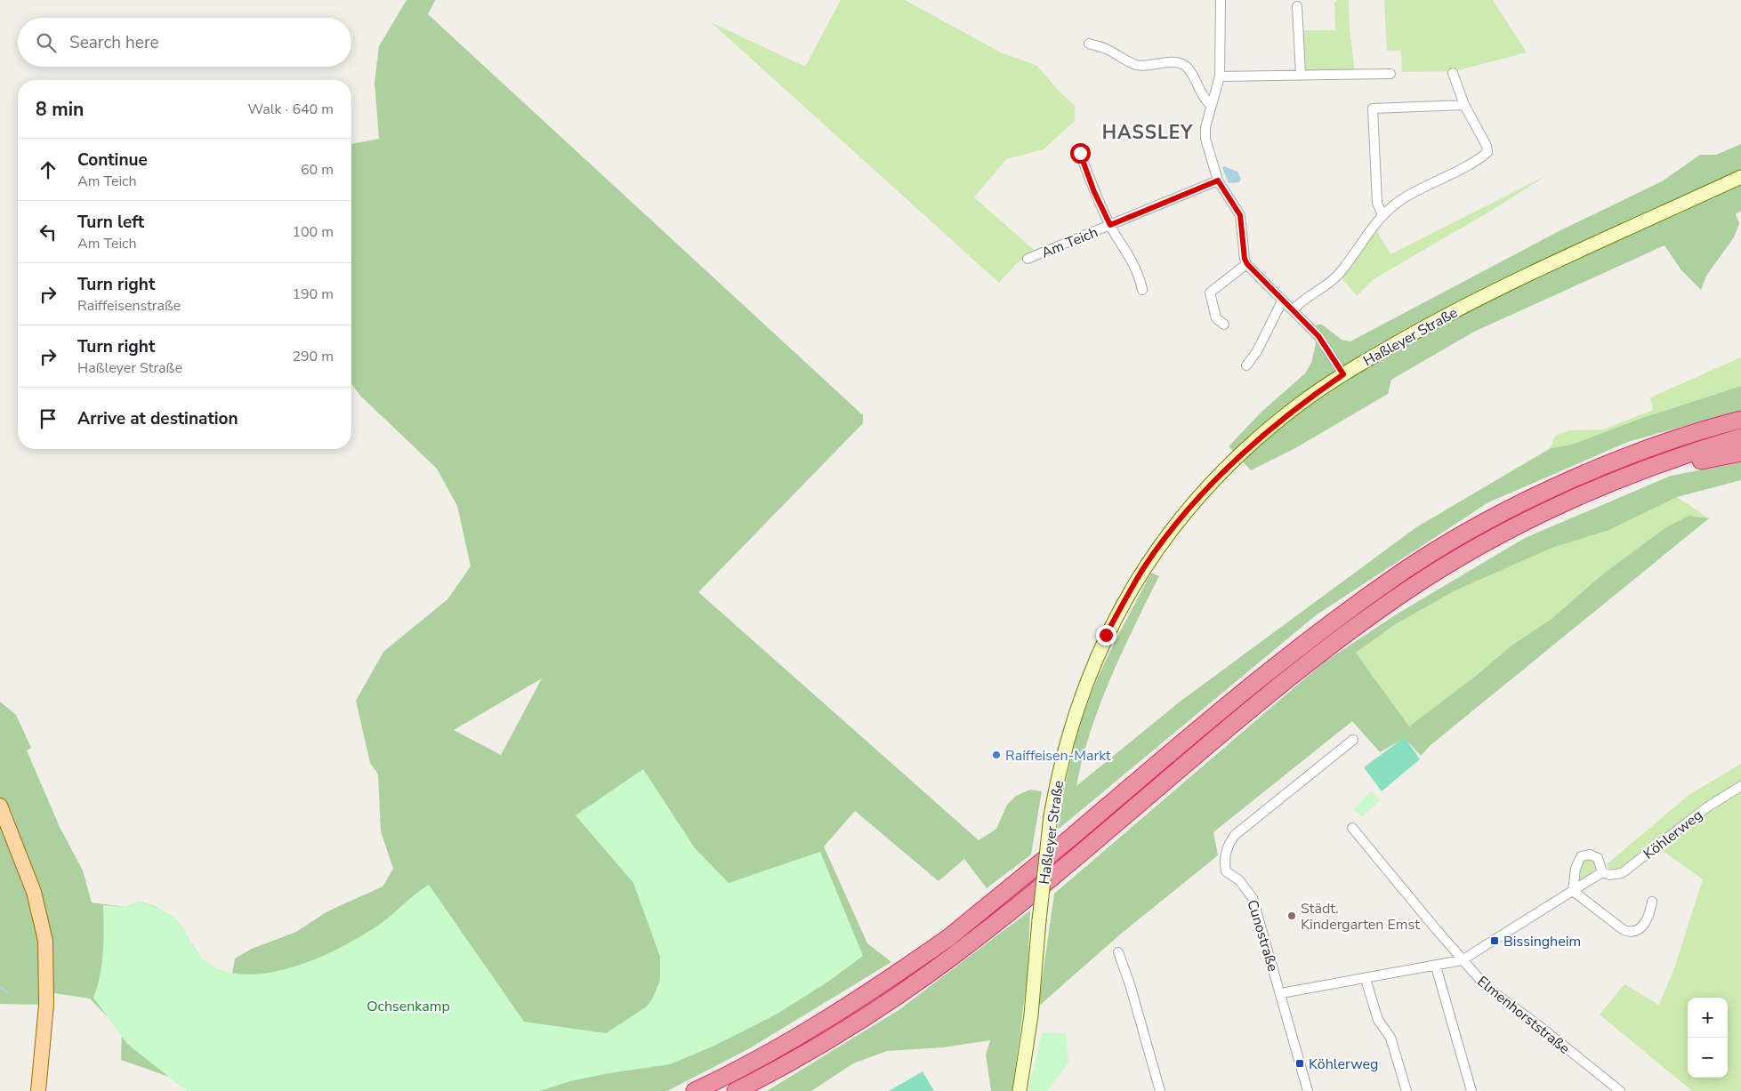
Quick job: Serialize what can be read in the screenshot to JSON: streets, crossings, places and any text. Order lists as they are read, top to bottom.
{
  "streets": {
    "main road": ["Haßleyer Straße"],
    "street": [
      "Am Teich",
      "Köhlerweg",
      "Cunostraße",
      "Elmenhorststraße"
    ]
  },
  "districts": ["HASSLEY"],
  "parks": ["Ochsenkamp"],
  "places": {
    "other": ["Raiffeisen-Markt", "Städt. Kindergarten Emst"],
    "transit": ["Bissingheim", "Köhlerweg"]
  },
  "page": {
    "search": "Search here",
    "heading": ["8 min", "Walk · 640 m"],
    "list": [
      ["Continue", "Am Teich", "60 m"],
      ["Turn left", "Am Teich", "100 m"],
      ["Turn right", "Raiffeisenstraße", "190 m"],
      ["Turn right", "Haßleyer Straße", "290 m"],
      "Arrive at destination"
    ],
    "map_buttons": ["+", "−"]
  }
}
